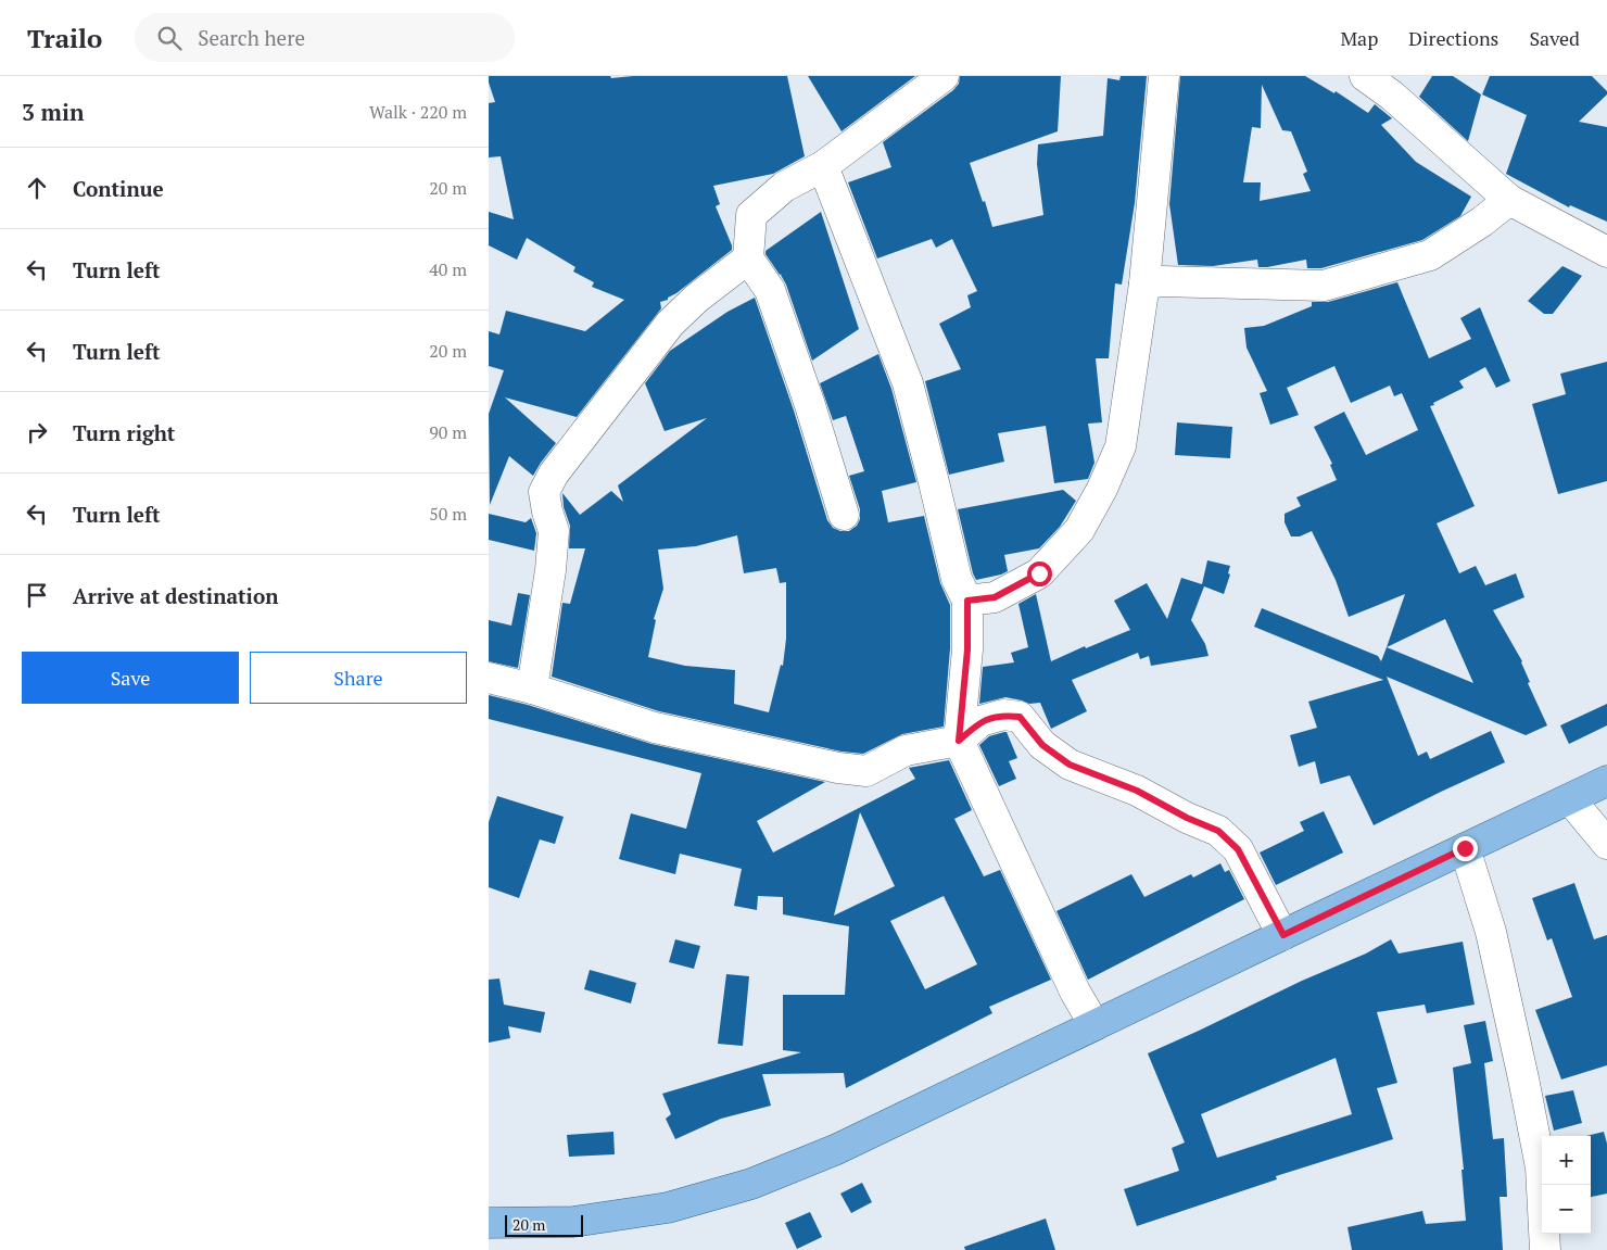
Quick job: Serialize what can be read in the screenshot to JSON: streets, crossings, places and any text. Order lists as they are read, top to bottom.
{
  "scale_bar": "20 m",
  "page": {
    "header": "Trailo",
    "search": "Search here",
    "nav": ["Map", "Directions", "Saved"],
    "heading": ["3 min", "Walk · 220 m"],
    "list": [
      ["Continue", "20 m"],
      ["Turn left", "40 m"],
      ["Turn left", "20 m"],
      ["Turn right", "90 m"],
      ["Turn left", "50 m"],
      "Arrive at destination"
    ],
    "buttons": ["Save", "Share"],
    "map_buttons": ["+", "−"],
    "scale": "20 m"
  }
}
